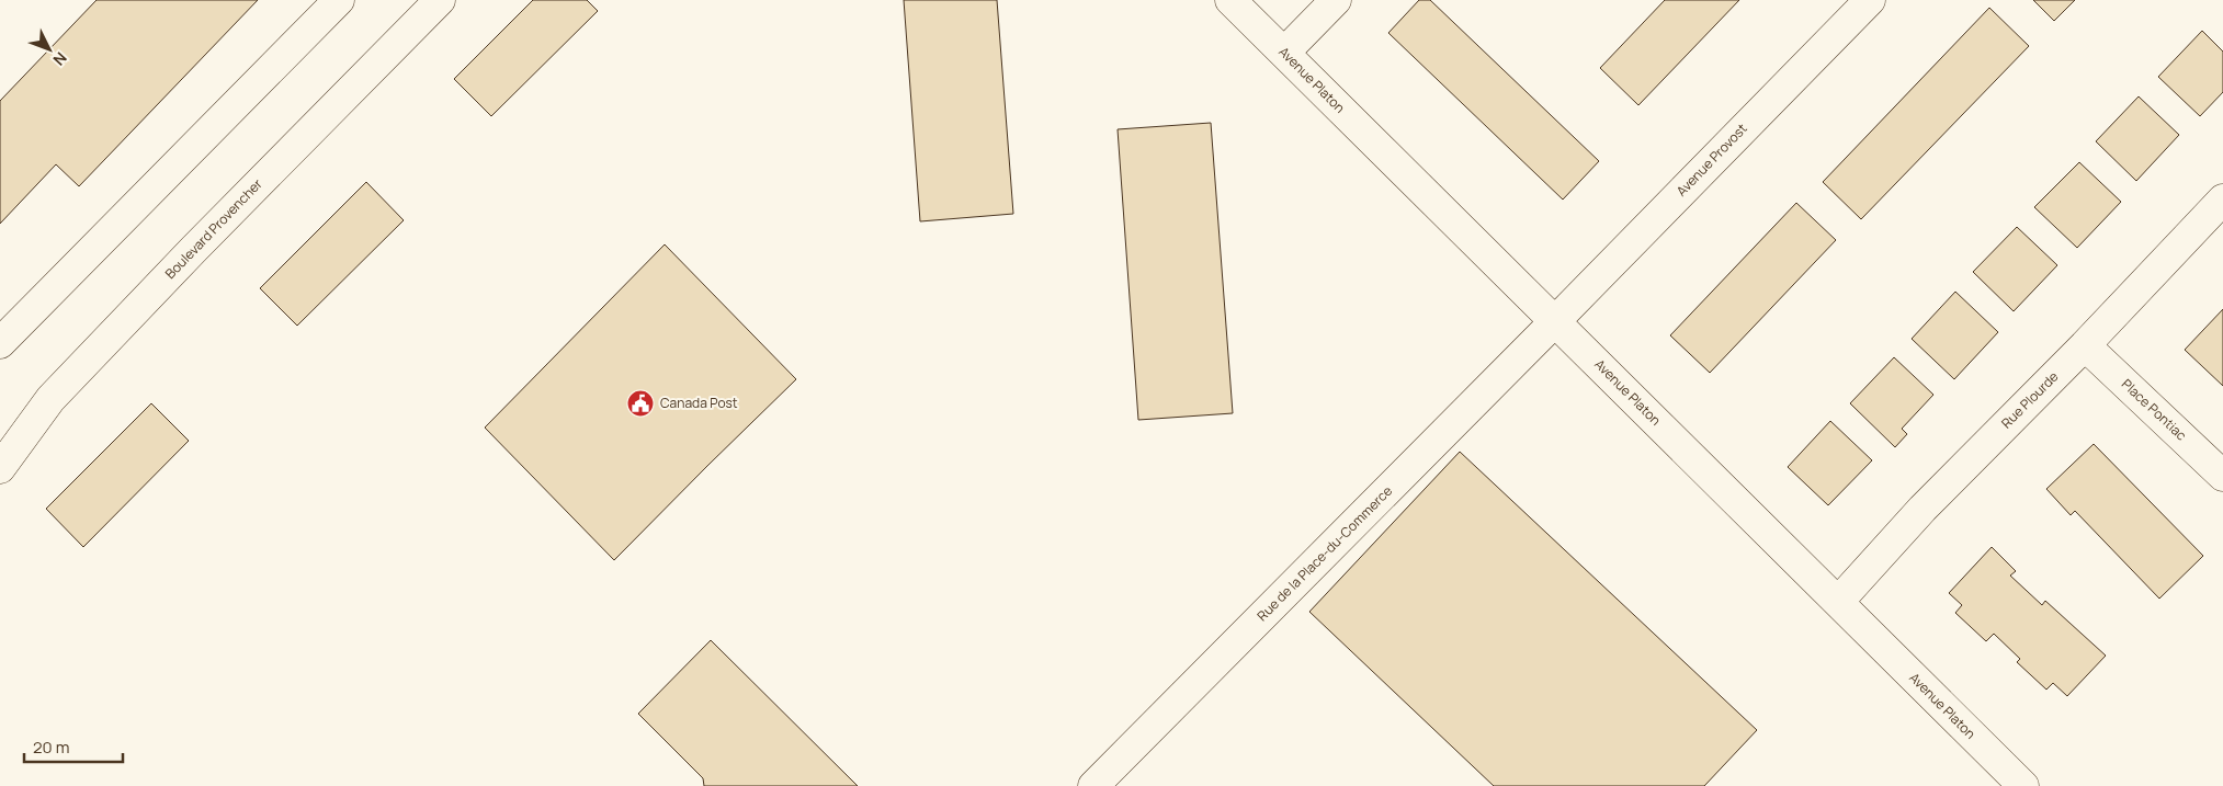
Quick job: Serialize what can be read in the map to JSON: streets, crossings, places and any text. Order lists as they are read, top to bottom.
{
  "streets": {
    "street": [
      "Avenue Platon",
      "Avenue Provost",
      "Boulevard Provencher",
      "Rue Plourde",
      "Place Pontiac",
      "Rue de la Place-du-Commerce"
    ]
  },
  "crossings": [
    ["Avenue Platon", "Avenue Provost"],
    ["Avenue Platon", "Rue Plourde"],
    ["Avenue Platon", "Rue de la Place-du-Commerce"],
    ["Avenue Provost", "Rue de la Place-du-Commerce"],
    ["Rue Plourde", "Place Pontiac"]
  ],
  "places": {
    "public building": ["Canada Post"]
  },
  "scale_bar": "20 m",
  "north": "bottom right"
}
